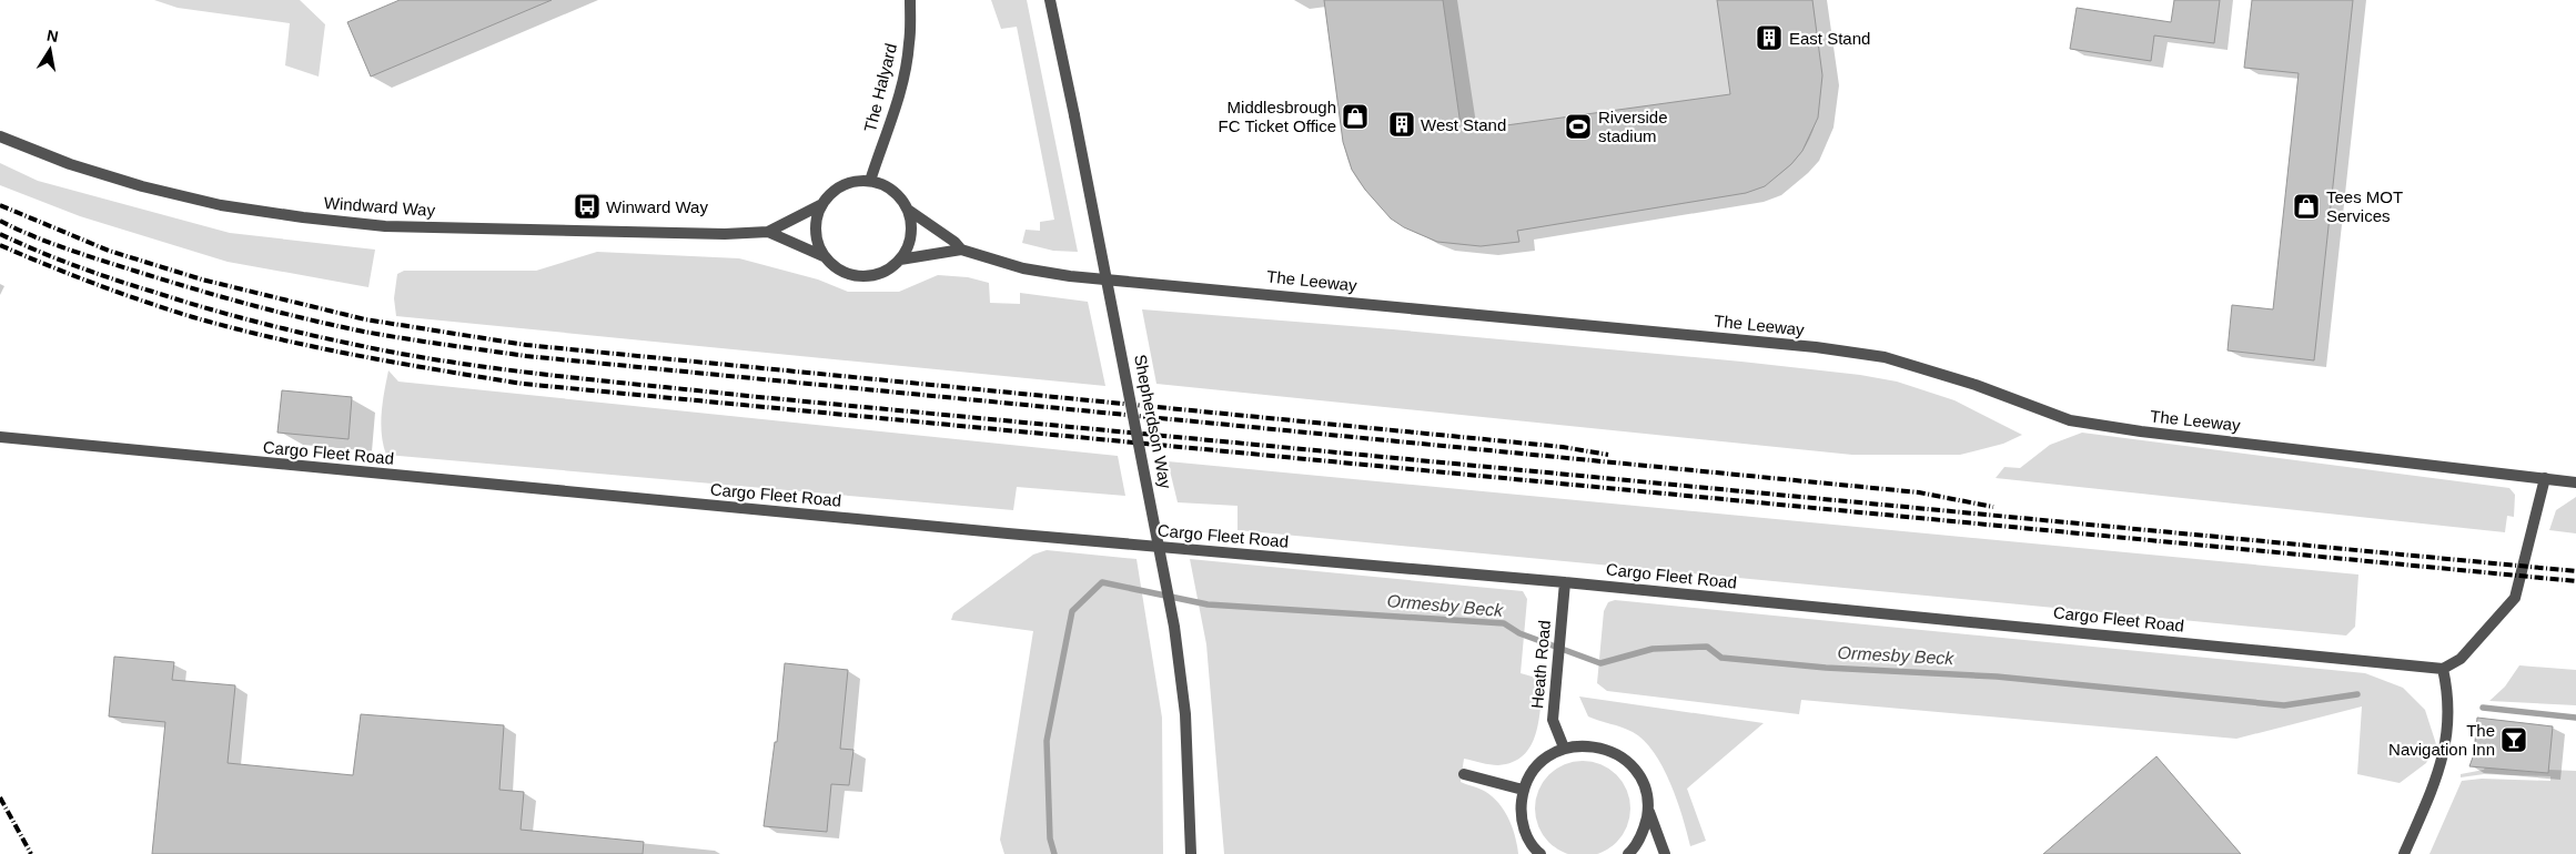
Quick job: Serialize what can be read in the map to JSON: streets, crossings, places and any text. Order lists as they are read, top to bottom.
{
  "streets": {
    "street": [
      "The Halyard",
      "Windward Way",
      "The Leeway",
      "Shepherdson Way",
      "Cargo Fleet Road",
      "Heath Road"
    ]
  },
  "crossings": [
    ["The Halyard", "Windward Way"],
    ["The Halyard", "The Leeway"],
    ["Windward Way", "The Leeway"],
    ["Cargo Fleet Road", "Heath Road"]
  ],
  "water": ["Ormesby Beck"],
  "places": {
    "building": ["East Stand", "West Stand"],
    "shop": ["Middlesbrough FC Ticket Office", "Tees MOT Services"],
    "sports": ["Riverside stadium"],
    "bus stop": ["Winward Way"],
    "bar": ["The Navigation Inn"]
  },
  "north": "top"
}
